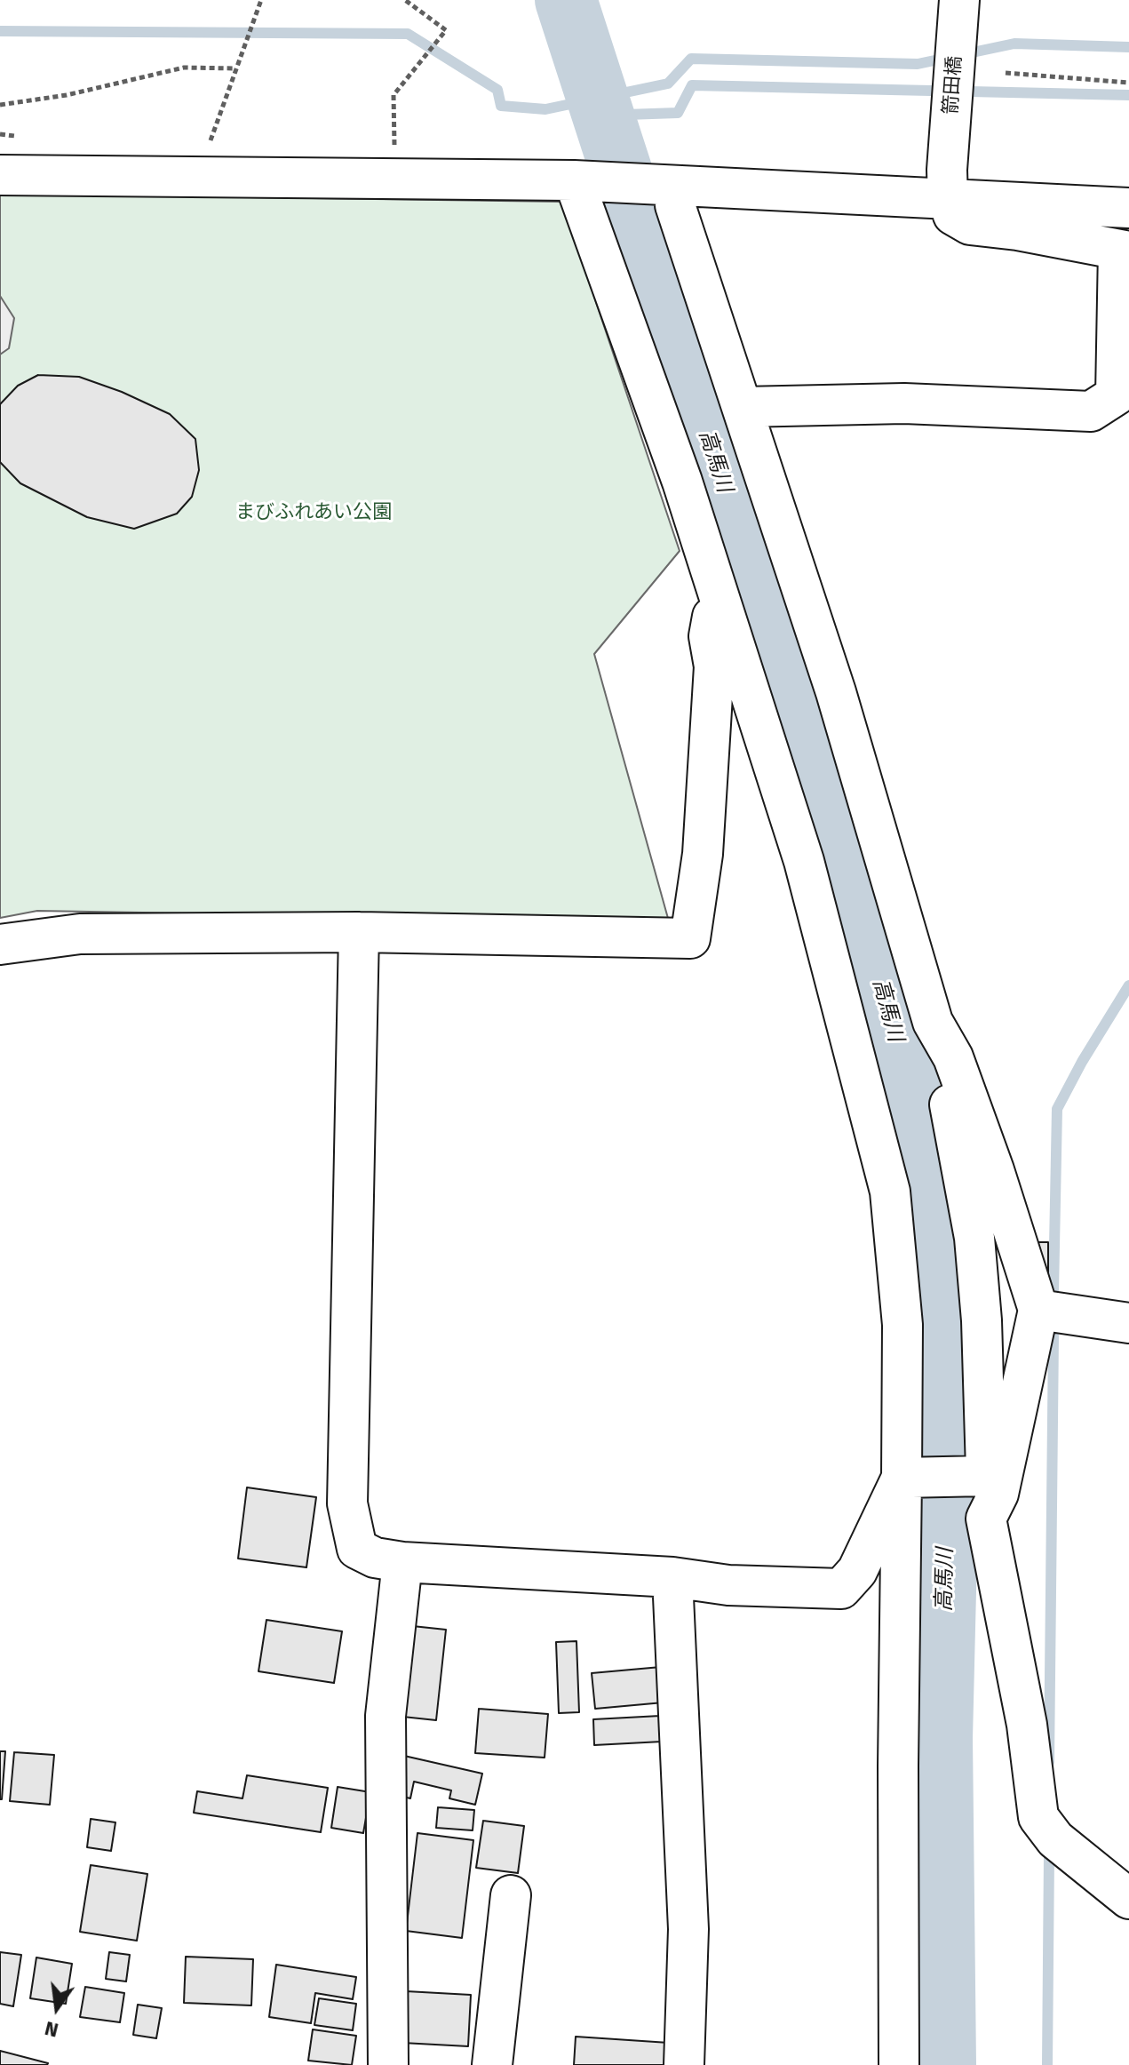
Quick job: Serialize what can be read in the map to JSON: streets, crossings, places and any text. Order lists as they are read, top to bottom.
{
  "streets": {
    "street": ["箭田橋"]
  },
  "water": ["高馬川"],
  "parks": ["まびふれあい公園"],
  "north": "bottom"
}
